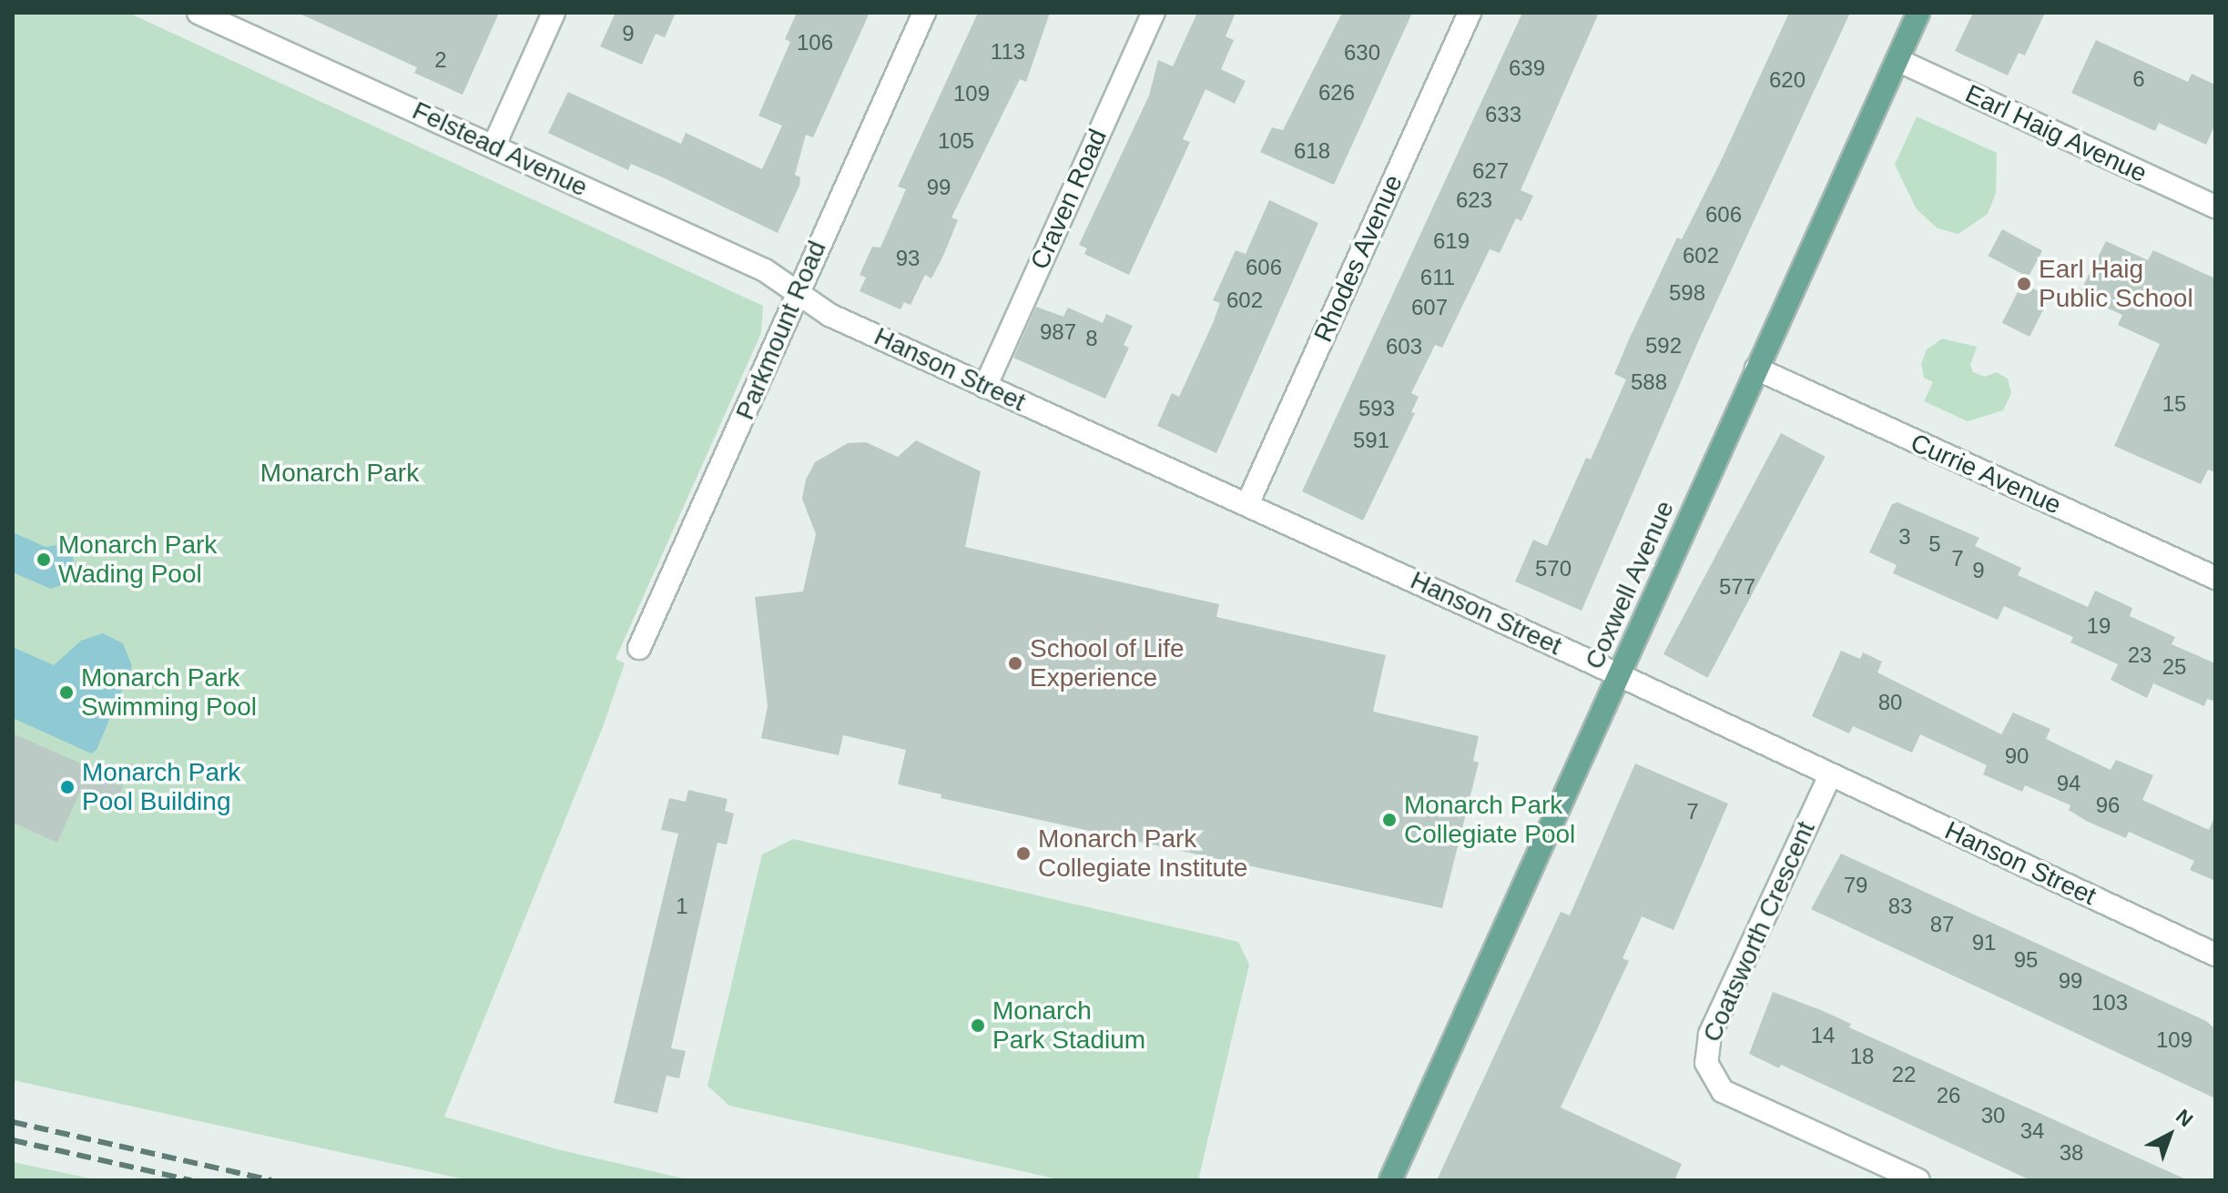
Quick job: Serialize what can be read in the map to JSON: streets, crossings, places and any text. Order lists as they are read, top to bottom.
{
  "streets": {
    "main road": ["Coxwell Avenue"],
    "street": [
      "Earl Haig Avenue",
      "Felstead Avenue",
      "Craven Road",
      "Rhodes Avenue",
      "Parkmount Road",
      "Hanson Street",
      "Currie Avenue",
      "Coatsworth Crescent"
    ]
  },
  "crossings": [
    ["Earl Haig Avenue", "Coxwell Avenue"],
    ["Felstead Avenue", "Parkmount Road"],
    ["Felstead Avenue", "Hanson Street"],
    ["Craven Road", "Hanson Street"],
    ["Rhodes Avenue", "Hanson Street"],
    ["Parkmount Road", "Hanson Street"],
    ["Hanson Street", "Coxwell Avenue"],
    ["Hanson Street", "Coatsworth Crescent"],
    ["Currie Avenue", "Coxwell Avenue"]
  ],
  "parks": ["Monarch Park"],
  "places": [
    "Earl Haig Public School",
    "Monarch Park Wading Pool",
    "School of Life Experience",
    "Monarch Park Swimming Pool",
    "Monarch Park Pool Building",
    "Monarch Park Collegiate Pool",
    "Monarch Park Collegiate Institute",
    "Monarch Park Stadium"
  ],
  "house_numbers": [
    "9",
    "106",
    "113",
    "630",
    "2",
    "639",
    "6",
    "620",
    "626",
    "109",
    "633",
    "105",
    "618",
    "627",
    "99",
    "623",
    "606",
    "619",
    "602",
    "93",
    "606",
    "611",
    "598",
    "602",
    "607",
    "987",
    "8",
    "592",
    "603",
    "588",
    "15",
    "593",
    "591",
    "3",
    "5",
    "7",
    "570",
    "9",
    "577",
    "19",
    "23",
    "25",
    "80",
    "90",
    "94",
    "96",
    "7",
    "79",
    "1",
    "83",
    "87",
    "91",
    "95",
    "99",
    "103",
    "14",
    "109",
    "18",
    "22",
    "26",
    "30",
    "34",
    "38"
  ],
  "north": "top right"
}
